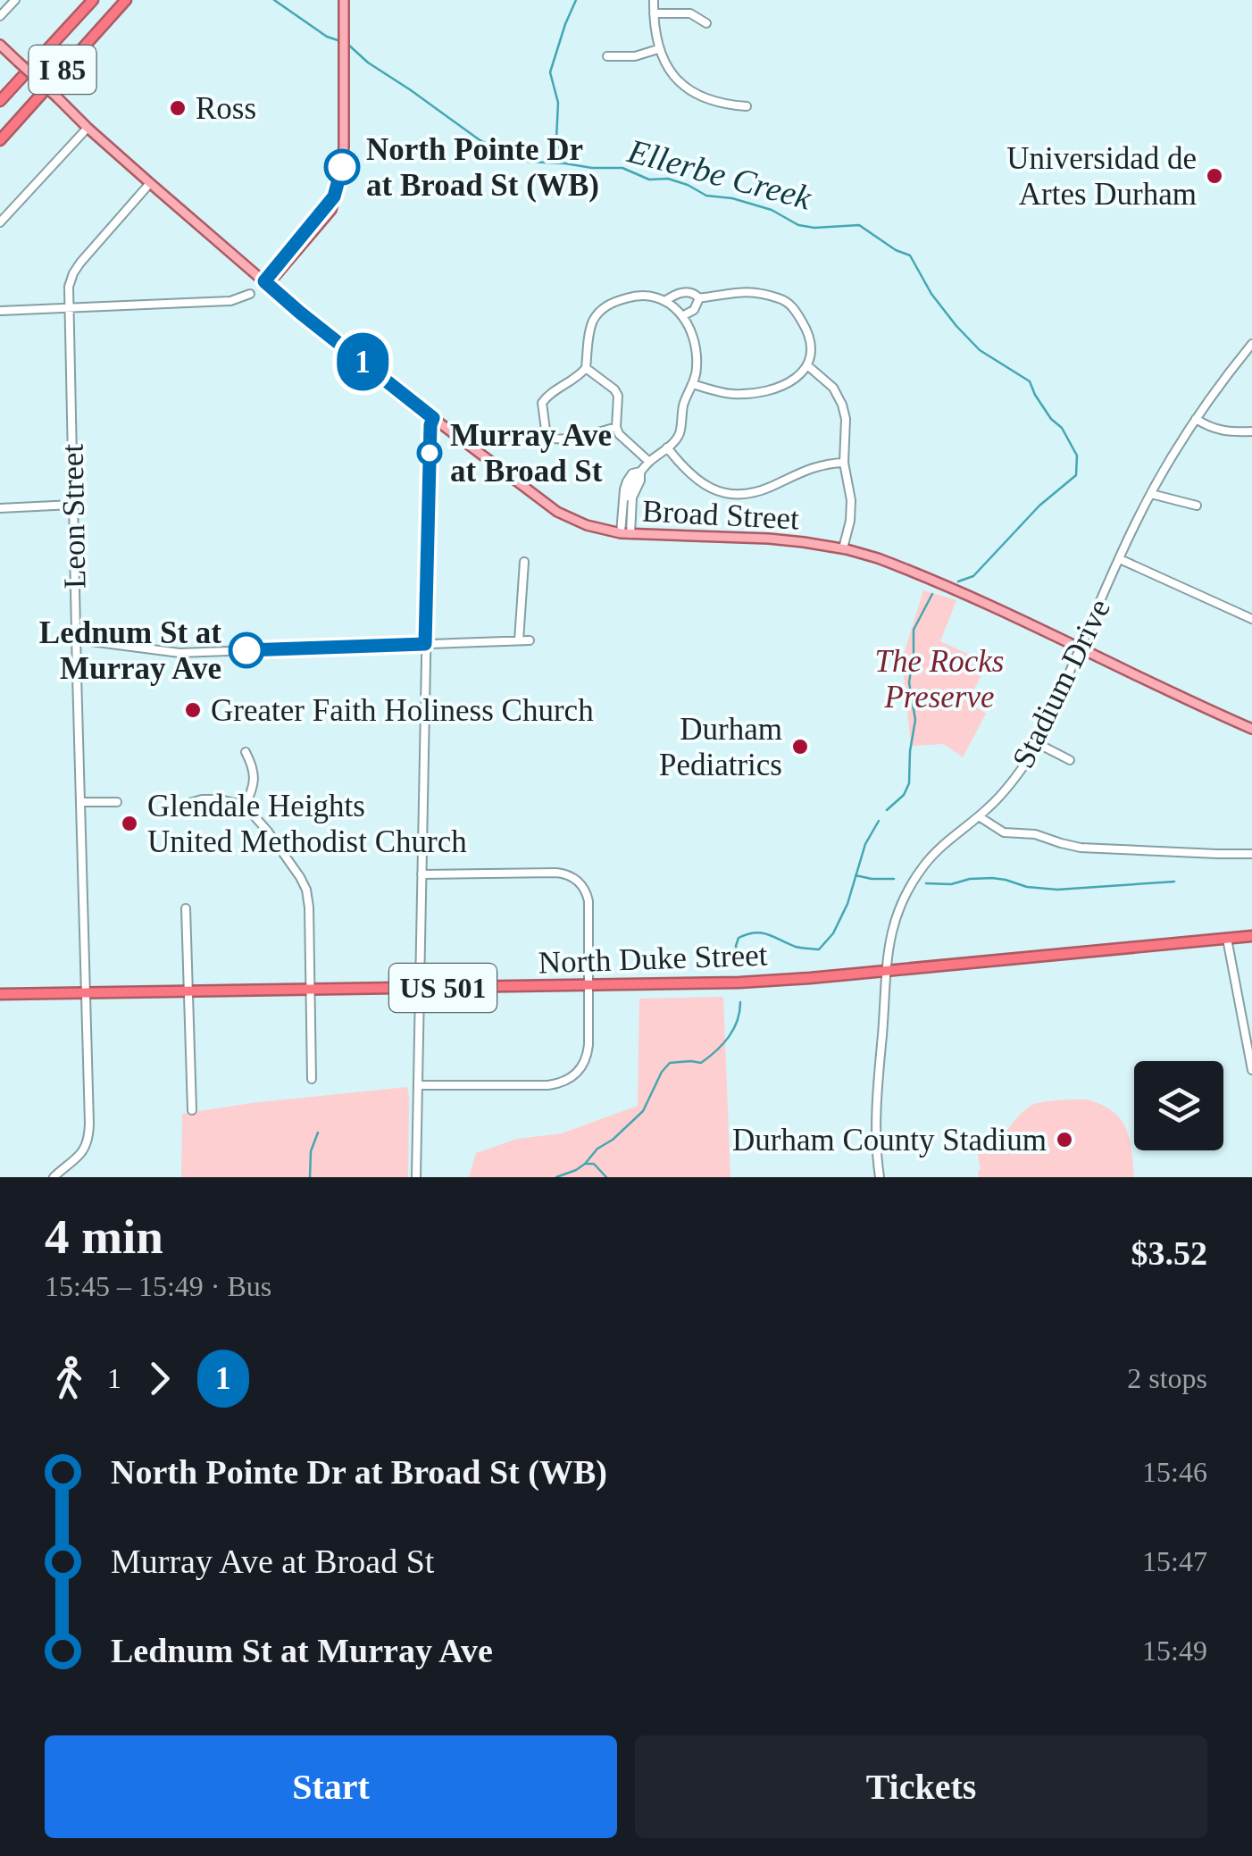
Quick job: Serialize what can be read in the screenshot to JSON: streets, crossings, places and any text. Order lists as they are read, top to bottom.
{
  "streets": {
    "highway": ["I 85", "North Duke Street", "US 501"],
    "main road": ["Broad Street"],
    "street": ["Leon Street", "Stadium Drive"]
  },
  "crossings": [
    ["Broad Street", "Leon Street"],
    ["Broad Street", "Stadium Drive"],
    ["Leon Street", "North Duke Street"],
    ["Stadium Drive", "North Duke Street"]
  ],
  "water": ["Ellerbe Creek"],
  "parks": ["The Rocks Preserve"],
  "places": [
    "Ross",
    "North Pointe Dr at Broad St (WB)",
    "Universidad de Artes Durham",
    "Murray Ave at Broad St",
    "Lednum St at Murray Ave",
    "Greater Faith Holiness Church",
    "Durham Pediatrics",
    "Glendale Heights United Methodist Church",
    "Durham County Stadium"
  ],
  "lines": ["bus line 1"],
  "page": {
    "on_map": "1",
    "heading": ["4 min", "15:45 – 15:49 · Bus", "$3.52"],
    "legs": ["1", "1", "2 stops"],
    "list": [
      {
        "name": "North Pointe Dr at Broad St (WB)",
        "value": "15:46"
      },
      {
        "name": "Murray Ave at Broad St",
        "value": "15:47"
      },
      {
        "name": "Lednum St at Murray Ave",
        "value": "15:49"
      }
    ],
    "buttons": ["Start", "Tickets"]
  }
}
